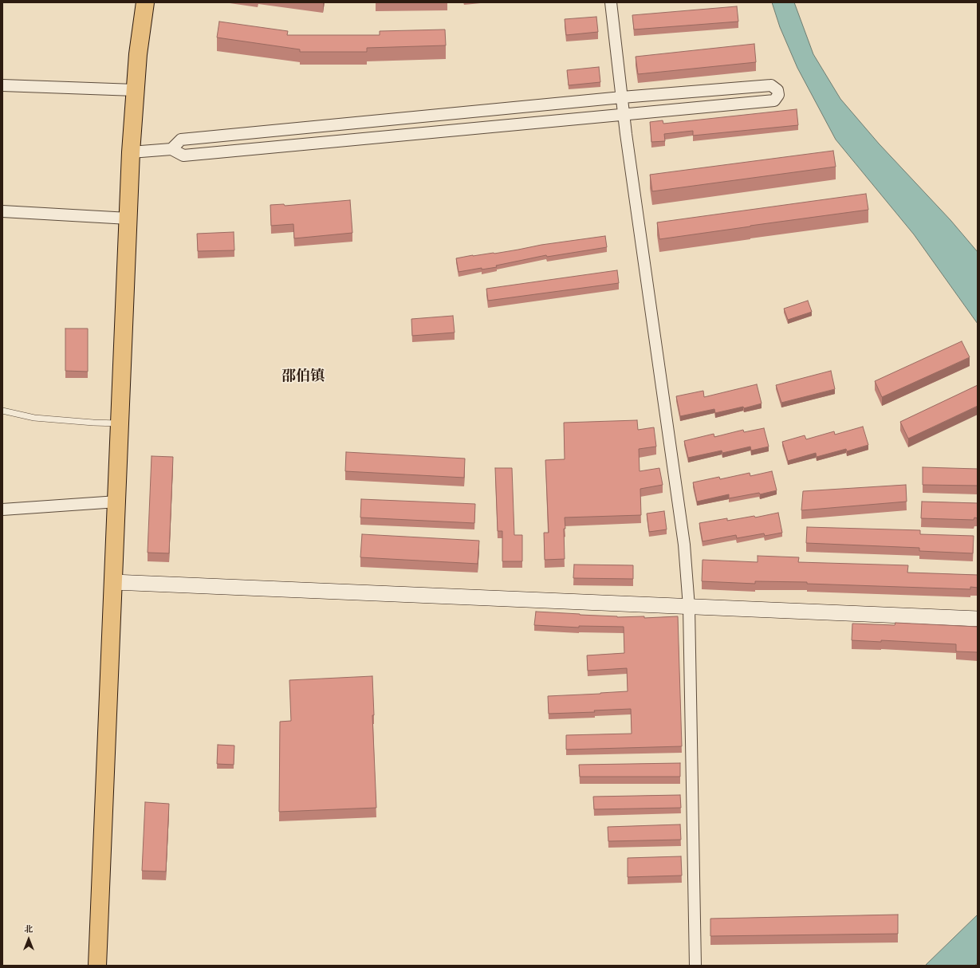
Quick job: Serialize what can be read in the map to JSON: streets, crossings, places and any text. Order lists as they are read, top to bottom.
{
  "districts": ["邵伯镇"],
  "north": "top"
}
